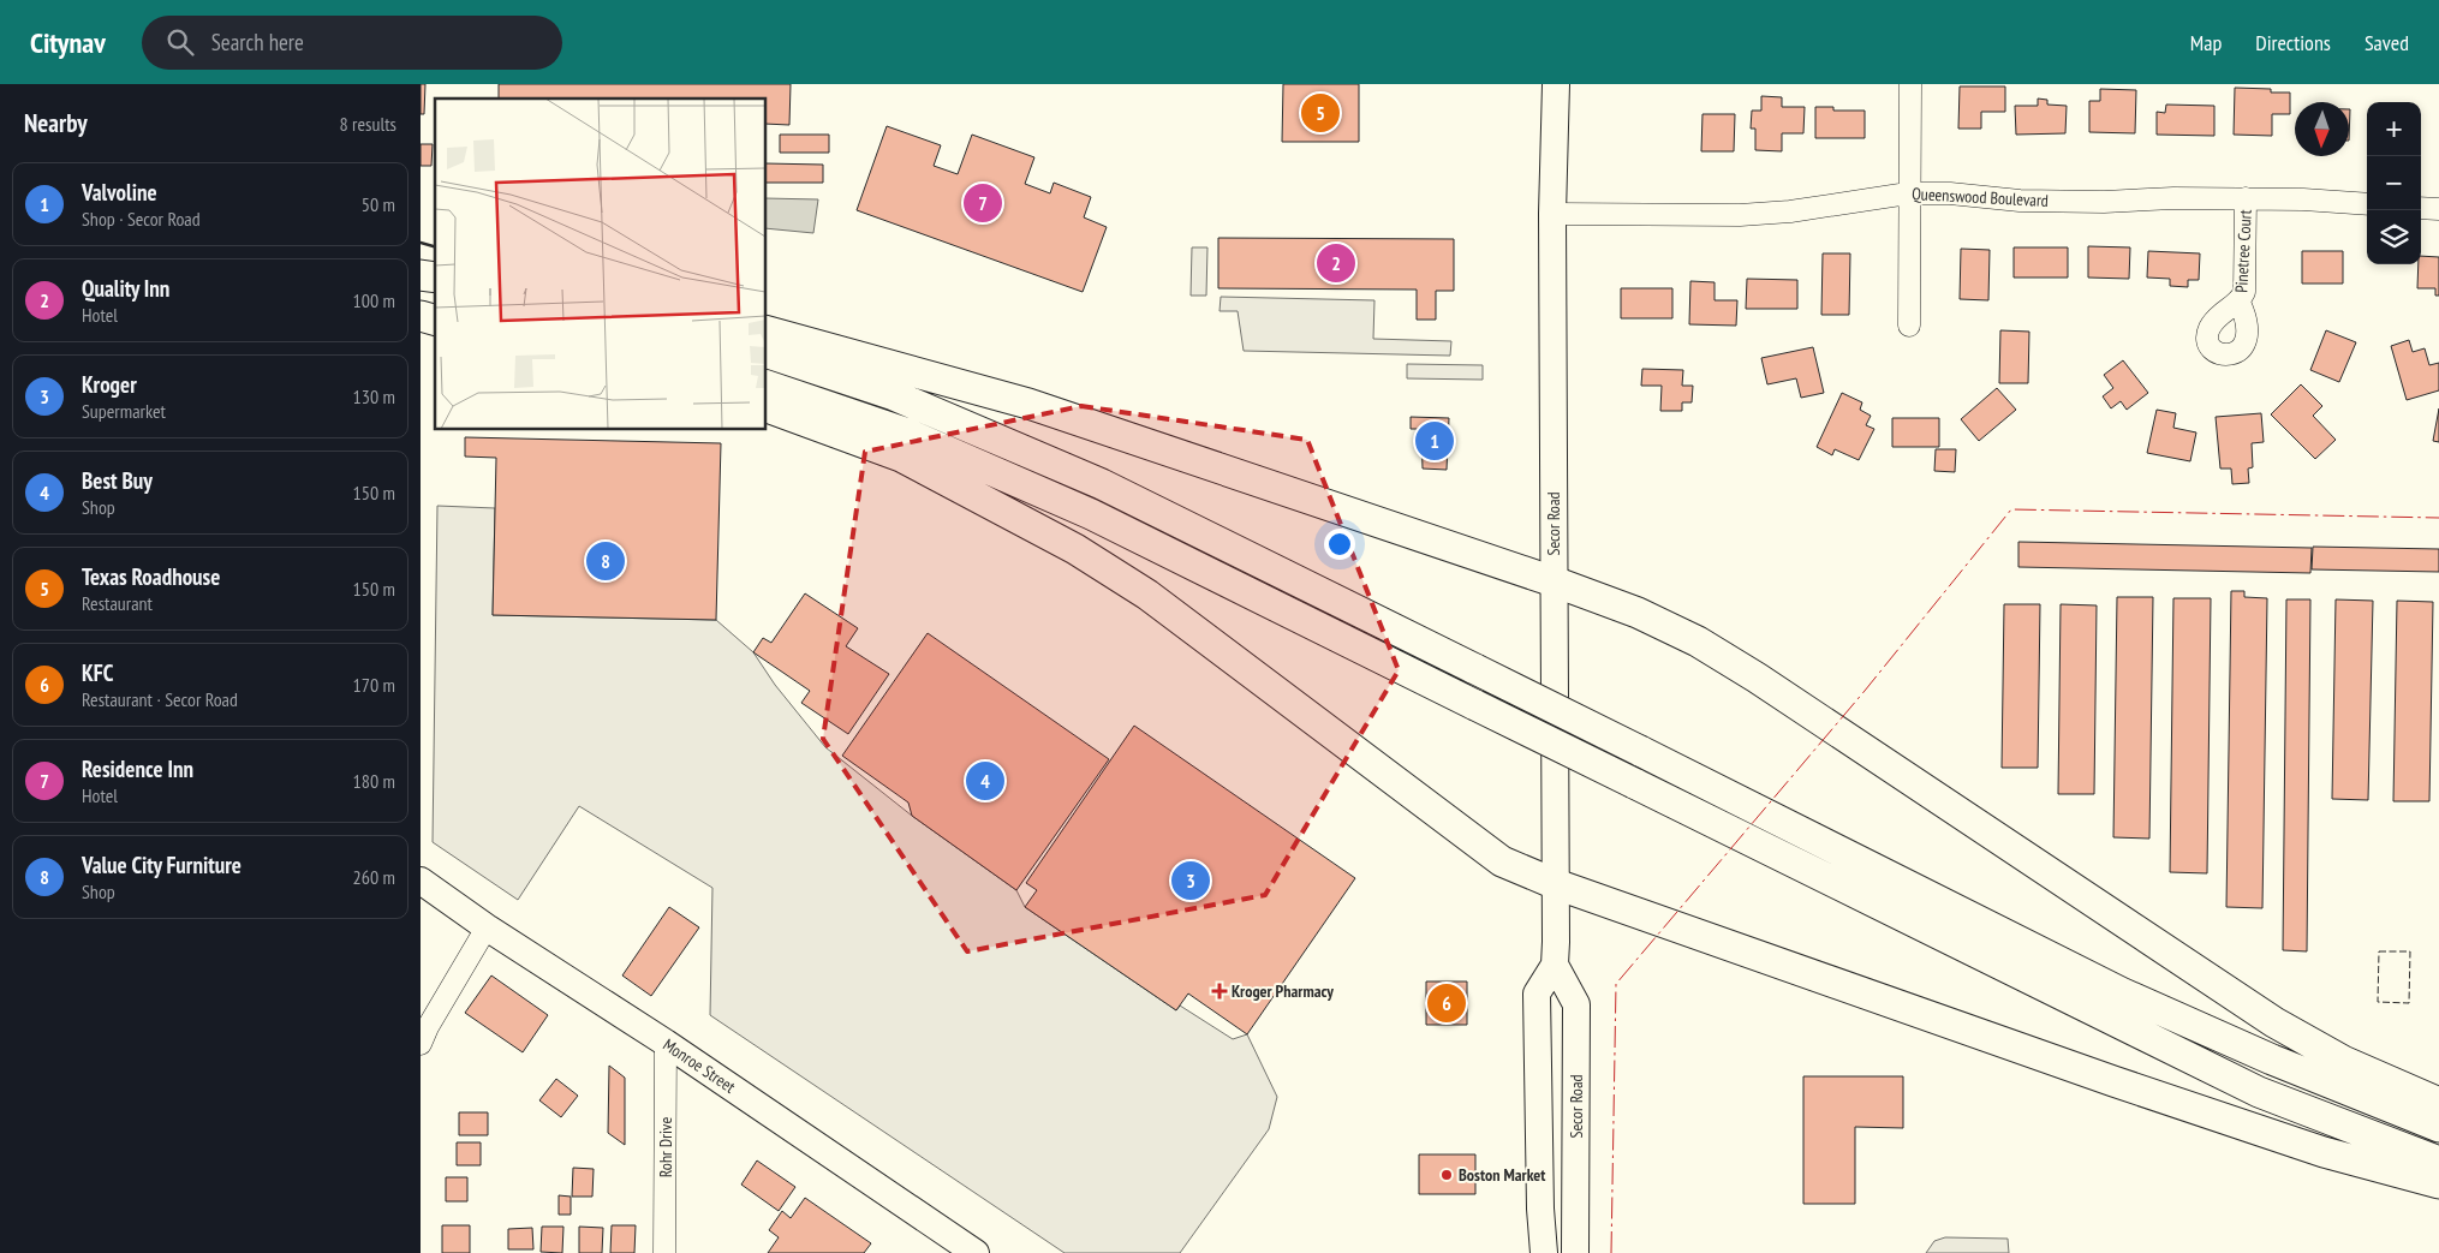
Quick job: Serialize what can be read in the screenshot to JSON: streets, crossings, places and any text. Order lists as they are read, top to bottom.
{
  "streets": {
    "main road": ["Secor Road", "Monroe Street"],
    "street": ["Queenswood Boulevard", "Pinetree Court", "Rohr Drive"]
  },
  "crossings": [
    ["Queenswood Boulevard", "Pinetree Court"],
    ["Queenswood Boulevard", "Secor Road"],
    ["Monroe Street", "Rohr Drive"]
  ],
  "places": {
    "health": ["Kroger Pharmacy"],
    "other": ["Boston Market"]
  },
  "north": "bottom",
  "page": {
    "header": "Citynav",
    "search": "Search here",
    "nav": ["Map", "Directions", "Saved"],
    "heading": ["Nearby", "8 results"],
    "pins": [
      "5",
      "7",
      "2",
      "1",
      "8",
      "4",
      "3",
      "6"
    ],
    "map_buttons": ["+", "−"],
    "list": [
      {
        "mark": "1",
        "name": "Valvoline",
        "note": "Shop · Secor Road",
        "value": "50 m"
      },
      {
        "mark": "2",
        "name": "Quality Inn",
        "note": "Hotel",
        "value": "100 m"
      },
      {
        "mark": "3",
        "name": "Kroger",
        "note": "Supermarket",
        "value": "130 m"
      },
      {
        "mark": "4",
        "name": "Best Buy",
        "note": "Shop",
        "value": "150 m"
      },
      {
        "mark": "5",
        "name": "Texas Roadhouse",
        "note": "Restaurant",
        "value": "150 m"
      },
      {
        "mark": "6",
        "name": "KFC",
        "note": "Restaurant · Secor Road",
        "value": "170 m"
      },
      {
        "mark": "7",
        "name": "Residence Inn",
        "note": "Hotel",
        "value": "180 m"
      },
      {
        "mark": "8",
        "name": "Value City Furniture",
        "note": "Shop",
        "value": "260 m"
      }
    ]
  }
}
